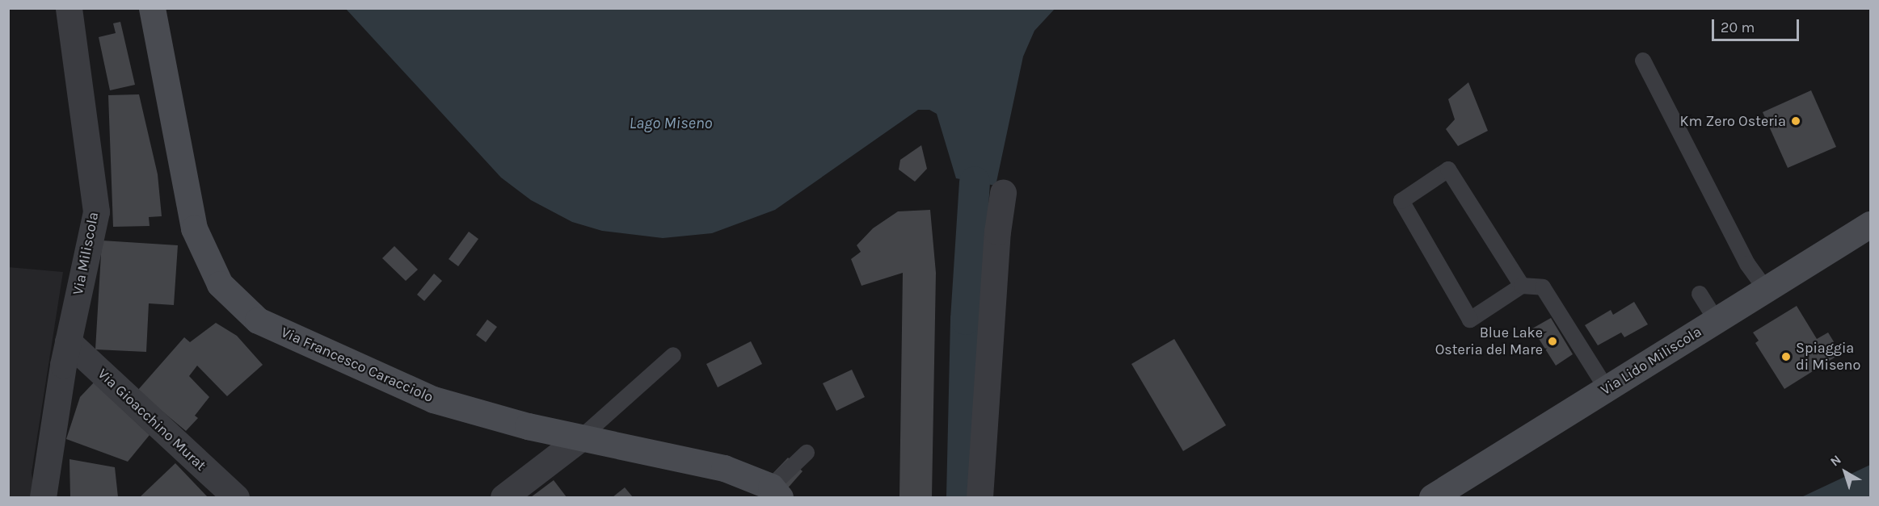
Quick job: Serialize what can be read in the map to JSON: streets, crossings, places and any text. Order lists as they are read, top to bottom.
{
  "streets": {
    "main road": ["Via Lido Miliscola", "Via Francesco Caracciolo"],
    "street": ["Via Miliscola", "Via Gioacchino Murat"]
  },
  "crossings": [
    ["Via Miliscola", "Via Gioacchino Murat"]
  ],
  "water": ["Lago Miseno"],
  "places": ["Km Zero Osteria", "Blue Lake Osteria del Mare", "Spiaggia di Miseno"],
  "scale_bar": "20 m",
  "north": "top left"
}
